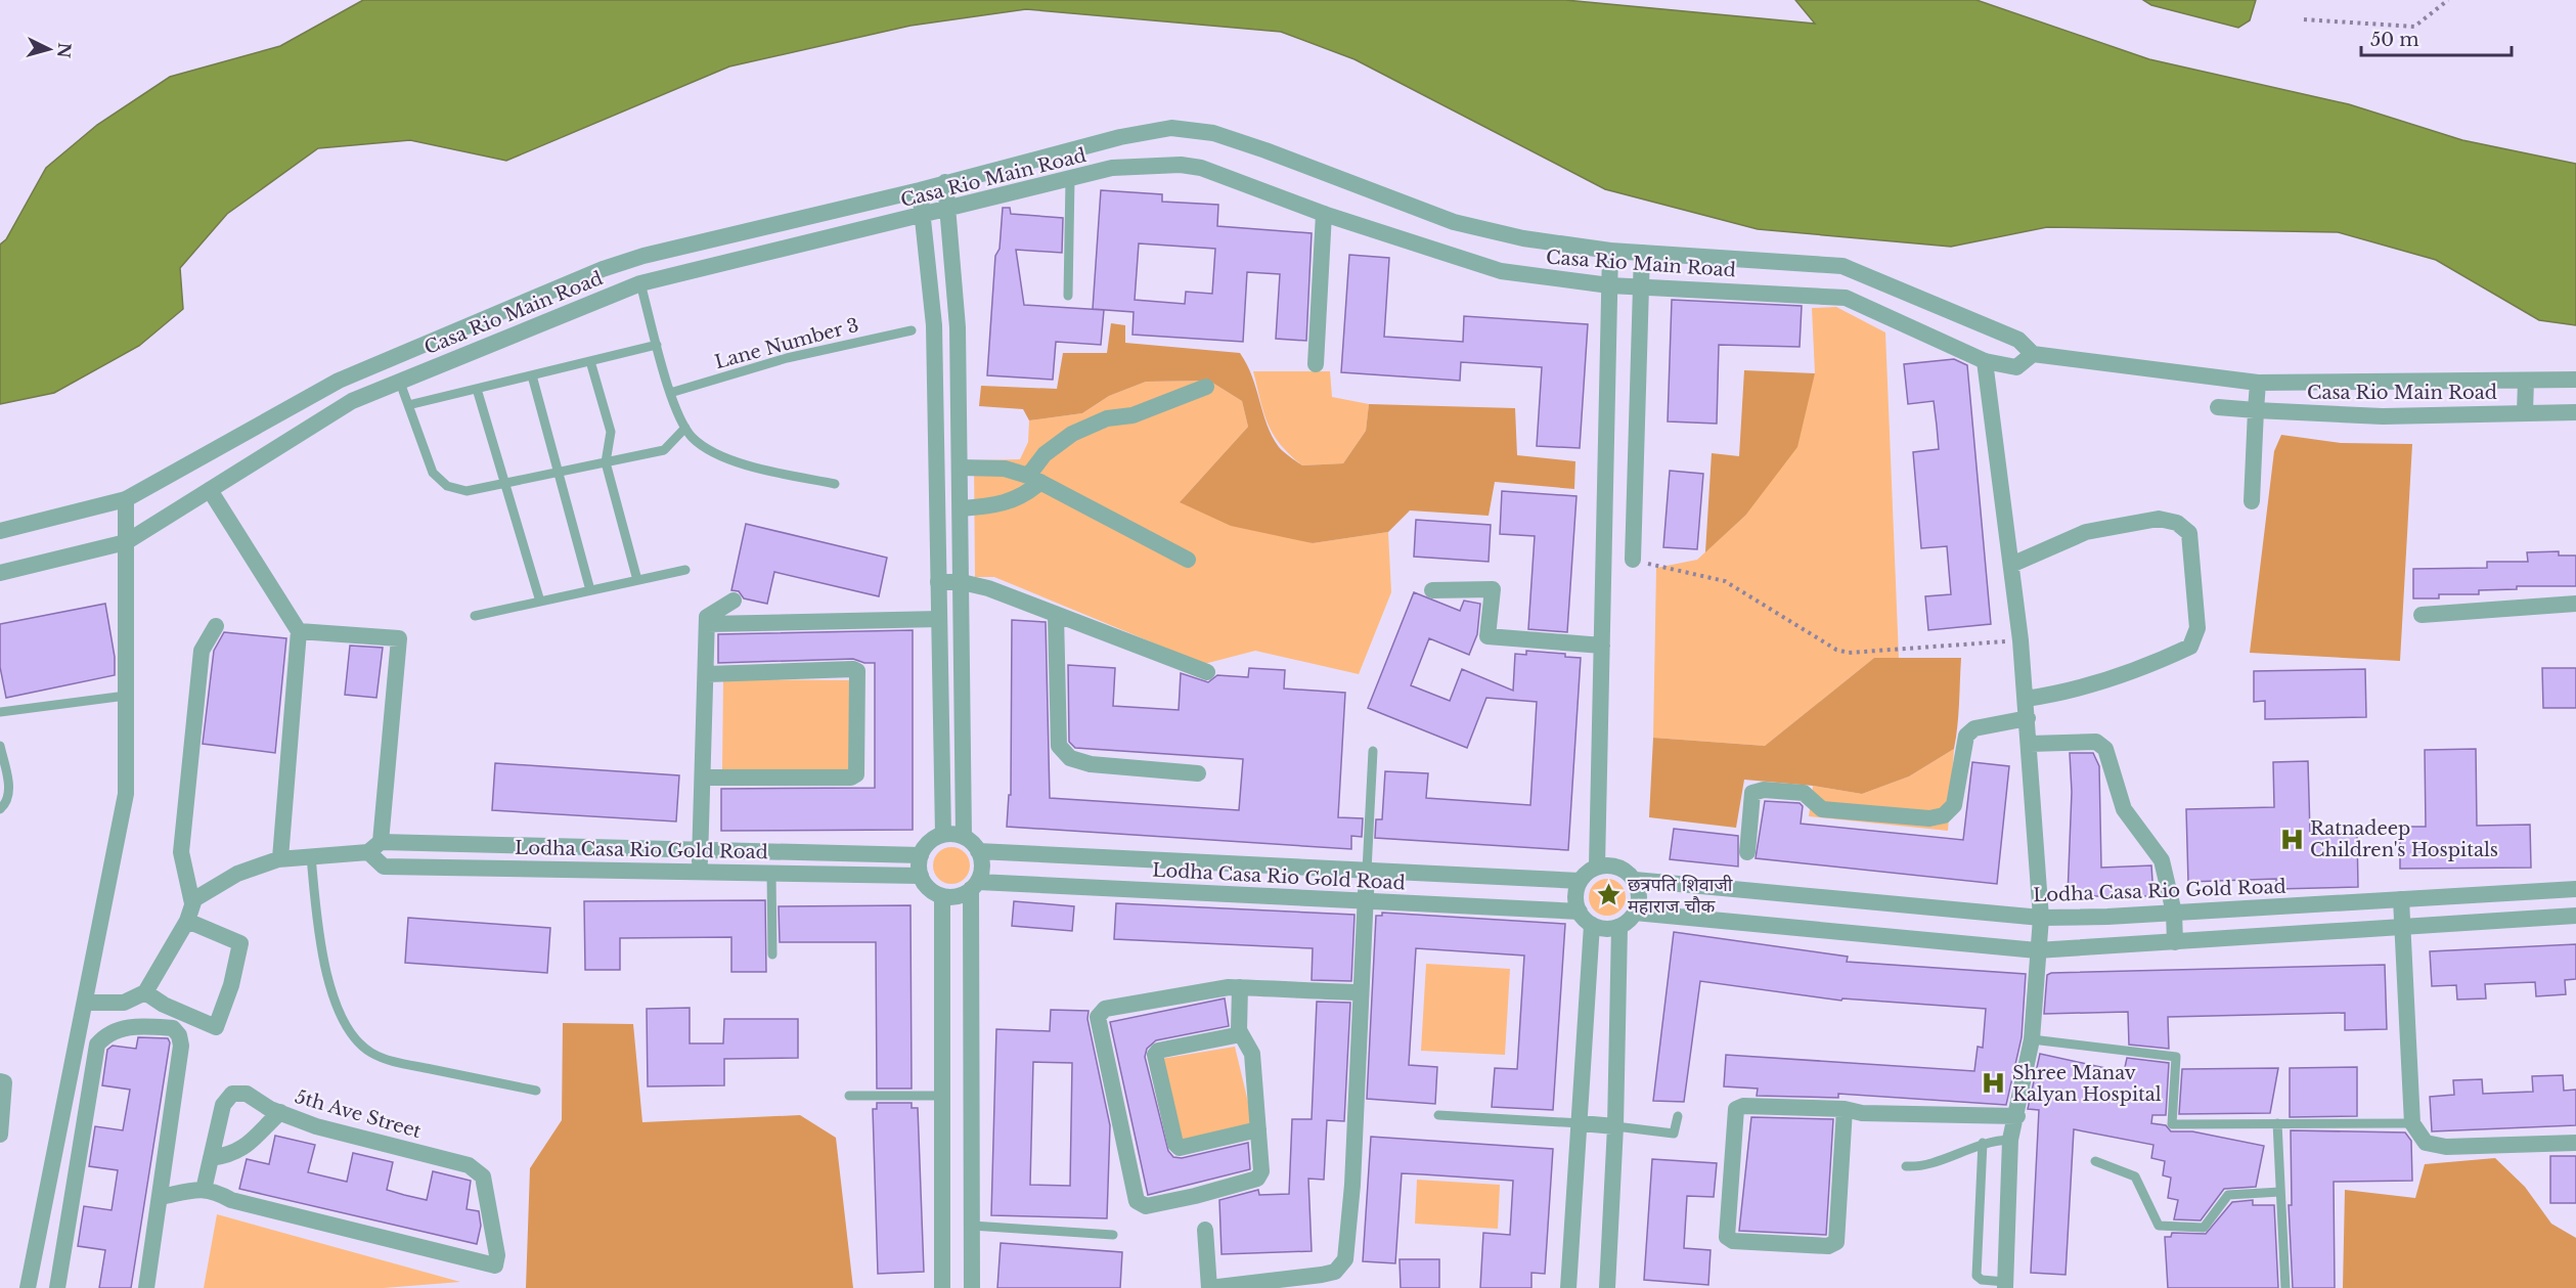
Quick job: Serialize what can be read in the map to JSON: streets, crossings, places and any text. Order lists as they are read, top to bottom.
{
  "streets": {
    "street": ["Casa Rio Main Road", "Lodha Casa Rio Gold Road", "5th Ave Street"],
    "lane": ["Lane Number 3"]
  },
  "places": {
    "hospital": ["Ratnadeep Children's Hospitals", "Shree Manav Kalyan Hospital"],
    "place": ["छत्रपति शिवाजी महाराज चौक"]
  },
  "scale_bar": "50 m",
  "north": "right"
}
